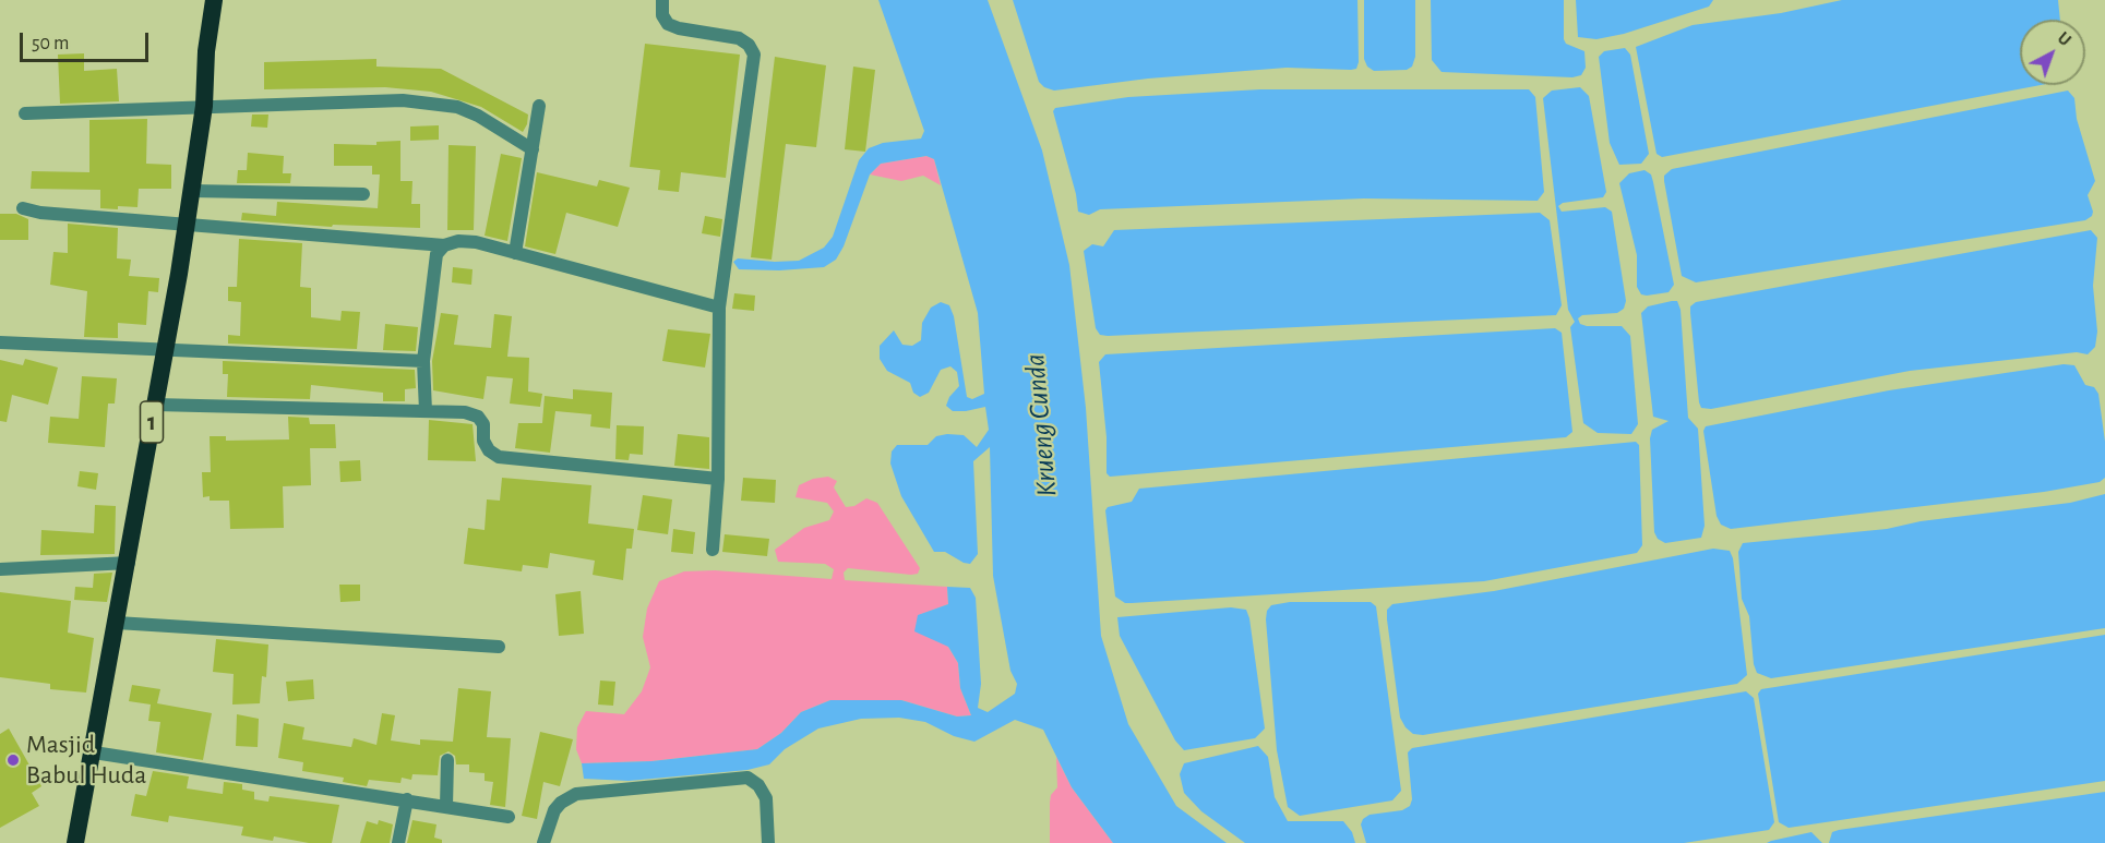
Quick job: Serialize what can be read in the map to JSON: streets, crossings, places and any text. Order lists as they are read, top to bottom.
{
  "streets": {
    "highway": ["1"]
  },
  "water": ["Krueng Cunda"],
  "places": ["Masjid Babul Huda"],
  "scale_bar": "50 m",
  "north": "top right"
}
